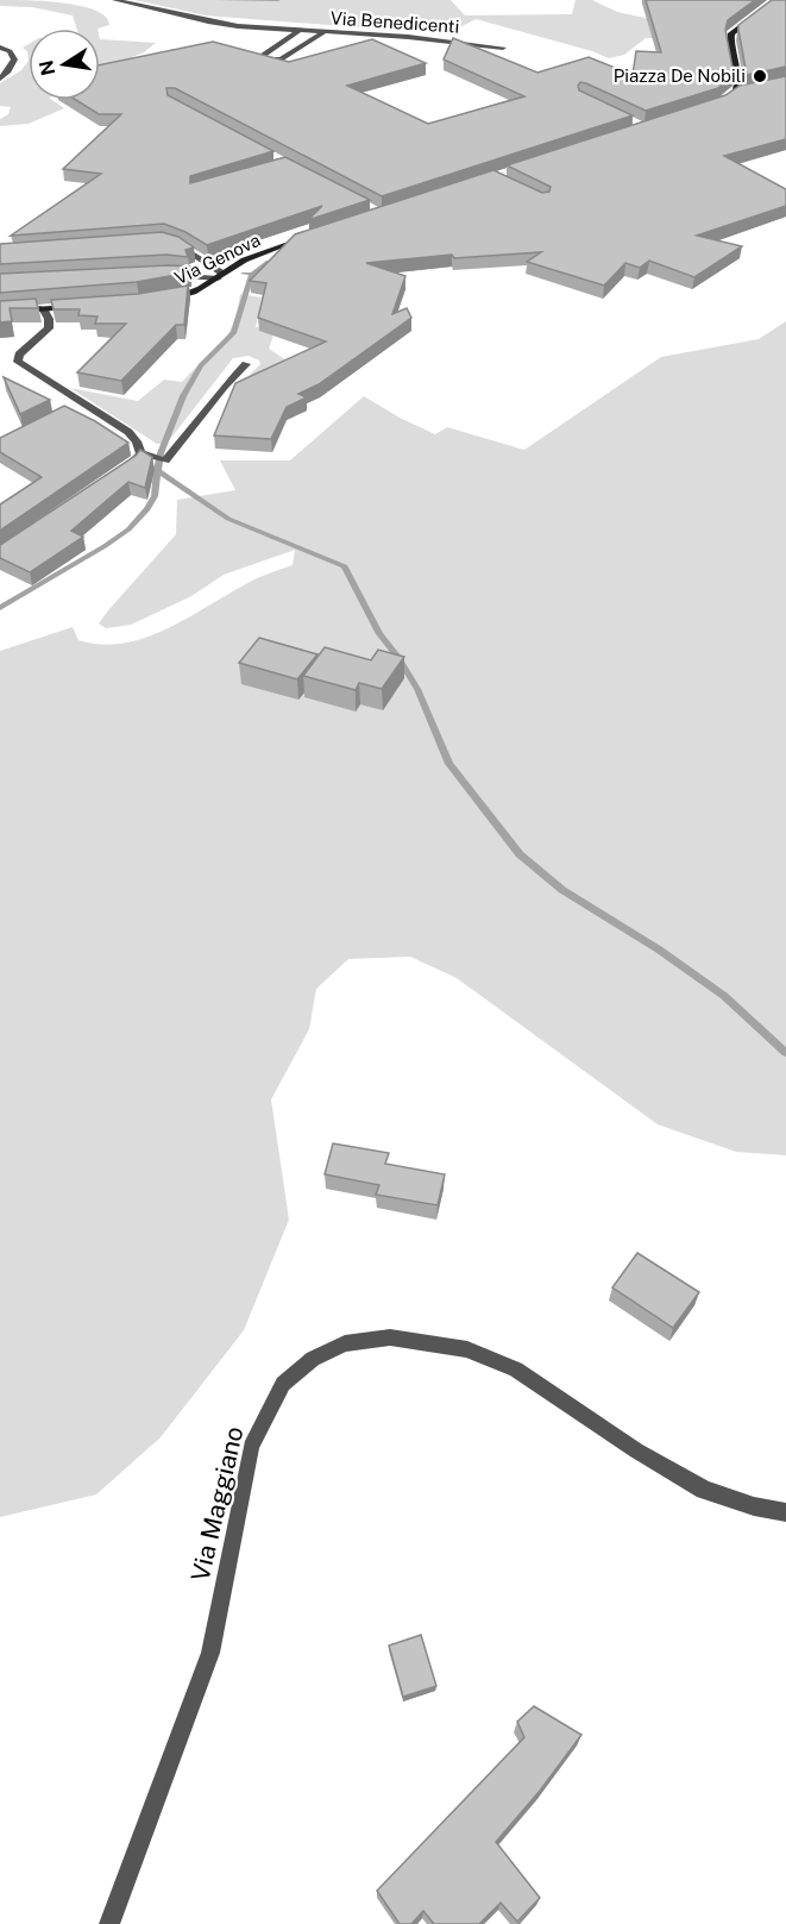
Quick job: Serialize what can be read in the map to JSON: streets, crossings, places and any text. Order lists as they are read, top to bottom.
{
  "streets": {
    "main road": ["Via Genova"],
    "street": ["Via Benedicenti", "Via Maggiano"]
  },
  "places": ["Piazza De Nobili"],
  "north": "left"
}
